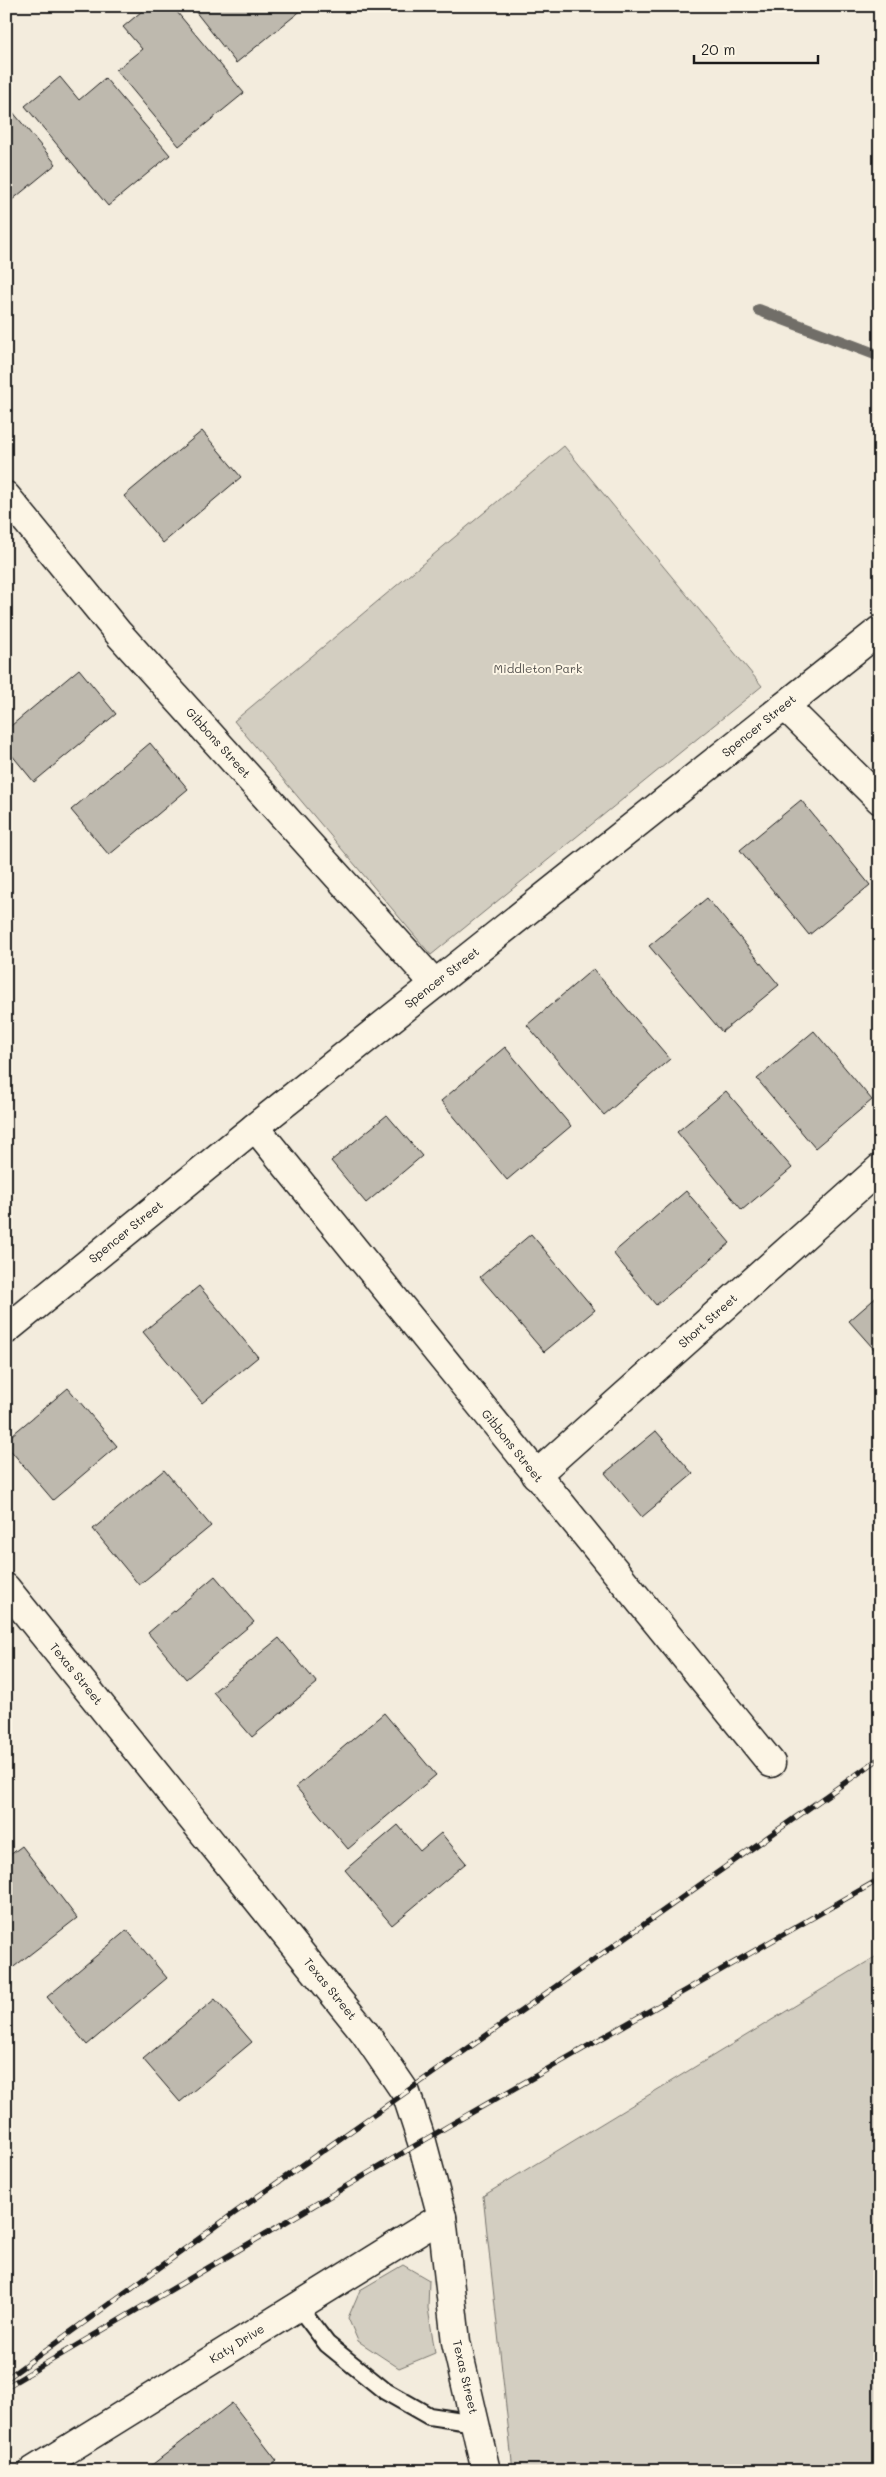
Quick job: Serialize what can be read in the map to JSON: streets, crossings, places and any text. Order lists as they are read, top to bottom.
{
  "streets": {
    "street": [
      "Spencer Street",
      "Gibbons Street",
      "Short Street",
      "Texas Street",
      "Katy Drive"
    ]
  },
  "crossings": [
    ["Spencer Street", "Gibbons Street"],
    ["Gibbons Street", "Short Street"],
    ["Texas Street", "Katy Drive"]
  ],
  "parks": ["Middleton Park"],
  "scale_bar": "20 m"
}
